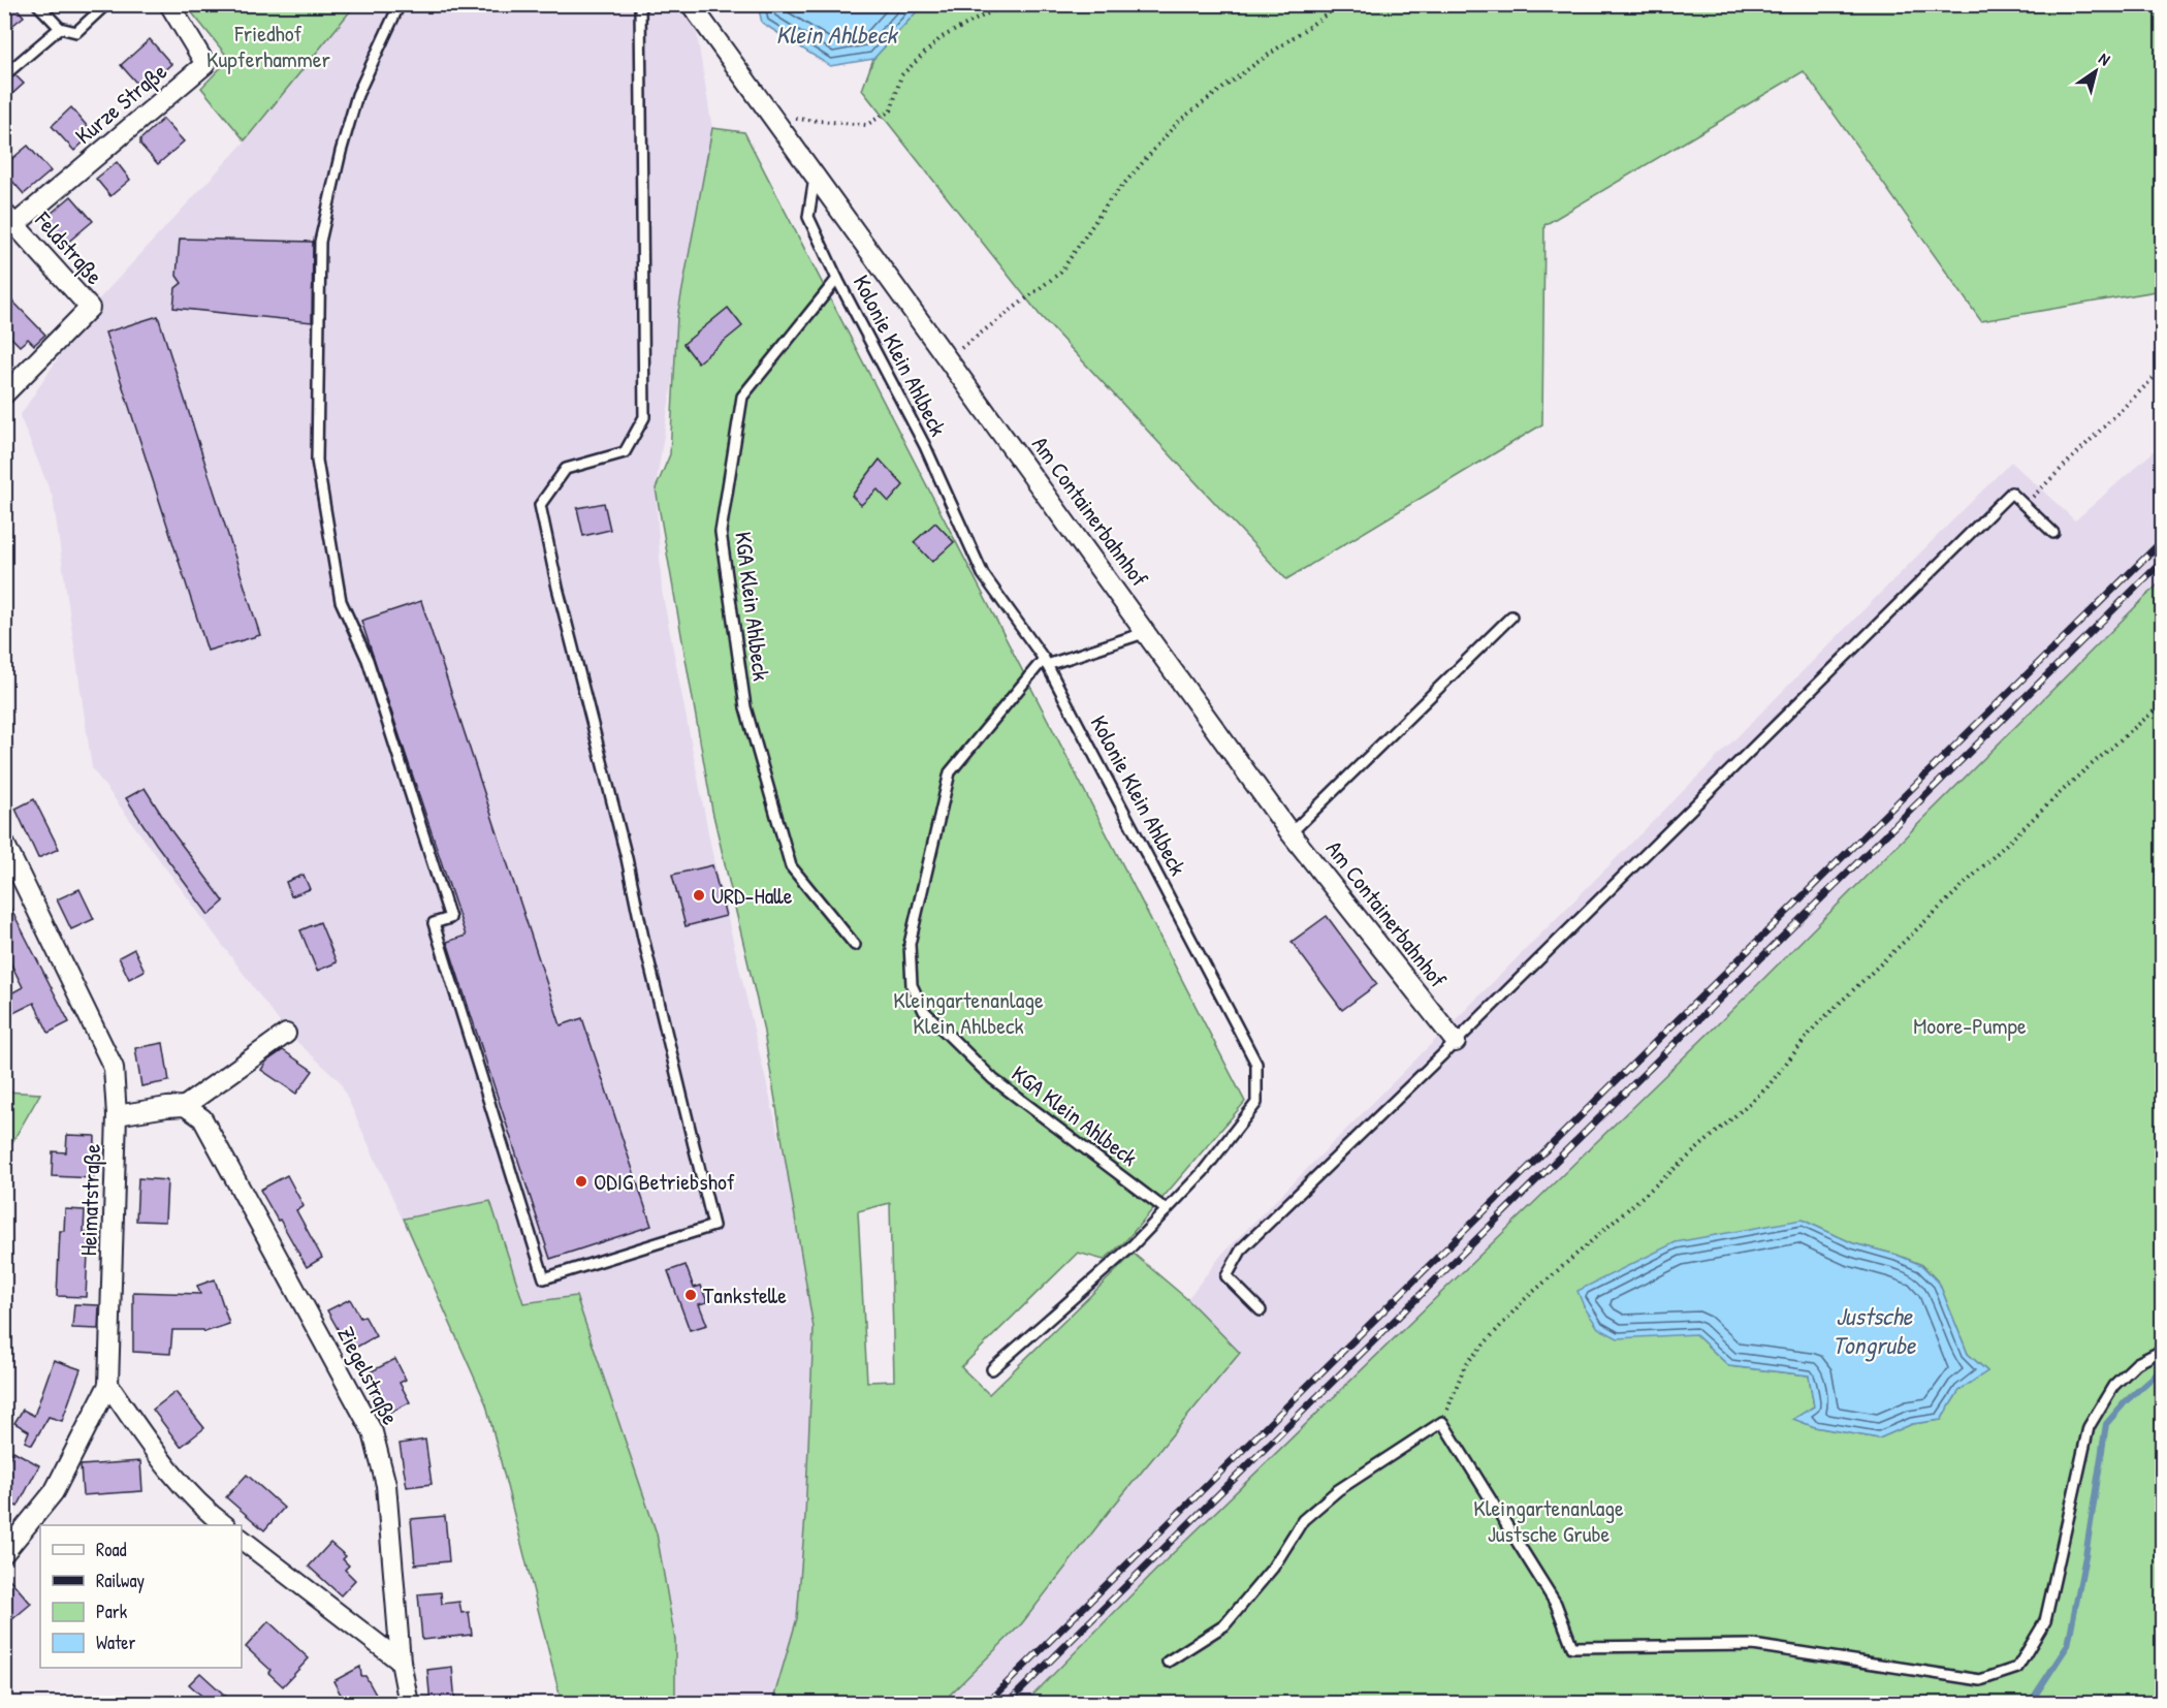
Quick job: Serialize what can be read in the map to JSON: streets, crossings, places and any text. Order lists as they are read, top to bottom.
{
  "streets": {
    "street": [
      "Kurze Straße",
      "Feldstraße",
      "Am Containerbahnhof",
      "Heimatstraße",
      "Ziegelstraße"
    ],
    "lane": ["Kolonie Klein Ahlbeck", "KGA Klein Ahlbeck"]
  },
  "crossings": [
    ["Kurze Straße", "Feldstraße"],
    ["Kolonie Klein Ahlbeck", "Am Containerbahnhof"],
    ["Kolonie Klein Ahlbeck", "KGA Klein Ahlbeck"]
  ],
  "water": ["Klein Ahlbeck", "Justsche Tongrube"],
  "parks": [
    "Friedhof Kupferhammer",
    "Kleingartenanlage Klein Ahlbeck",
    "Moore-Pumpe",
    "Kleingartenanlage Justsche Grube"
  ],
  "places": ["URD-Halle", "ODIG Betriebshof", "Tankstelle"],
  "legend": [
    "Road",
    "Railway",
    "Park",
    "Water"
  ],
  "north": "top right"
}
